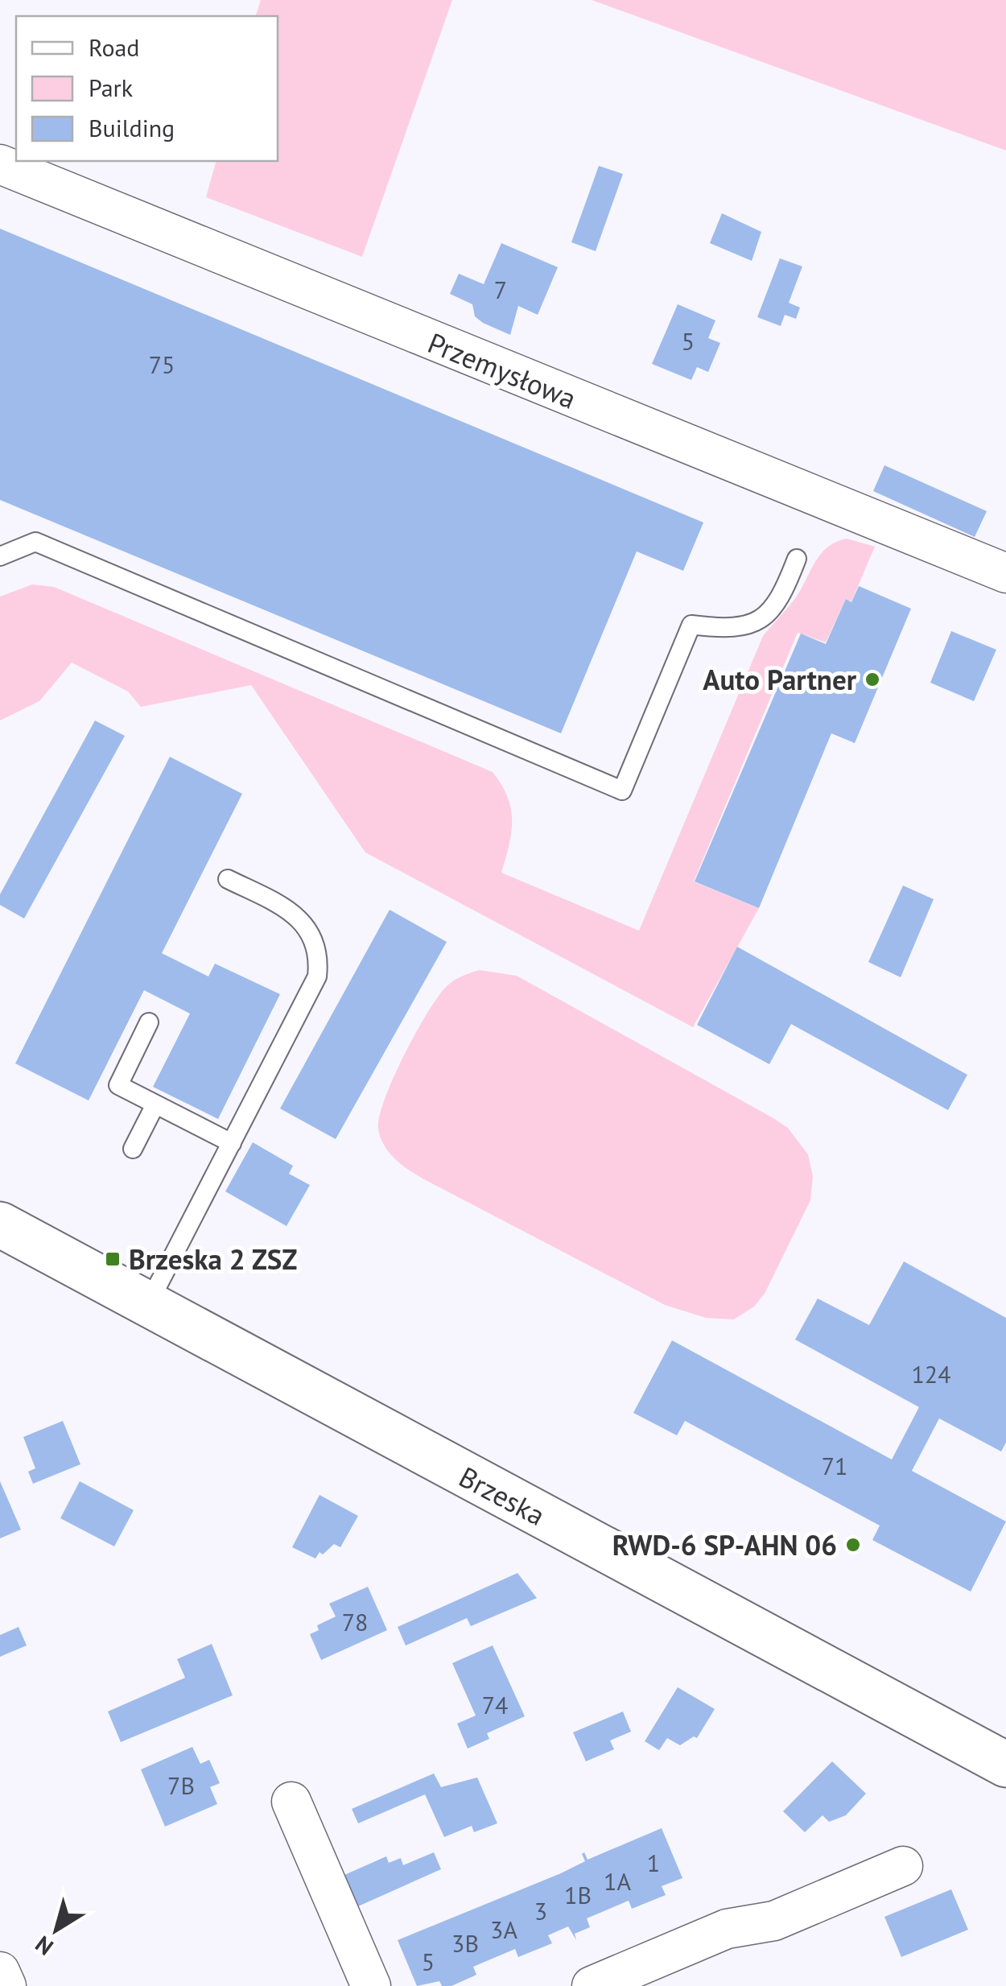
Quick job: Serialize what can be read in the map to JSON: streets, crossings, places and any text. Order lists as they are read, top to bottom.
{
  "streets": {
    "street": ["Przemysłowa", "Brzeska"]
  },
  "places": {
    "other": ["Auto Partner", "RWD-6 SP-AHN 06"],
    "transit": ["Brzeska 2 ZSZ"]
  },
  "house_numbers": [
    "7",
    "5",
    "75",
    "124",
    "71",
    "78",
    "74",
    "7B",
    "1",
    "1A",
    "1B",
    "3",
    "3A",
    "3B",
    "5"
  ],
  "legend": ["Road", "Park", "Building"],
  "north": "bottom left"
}
